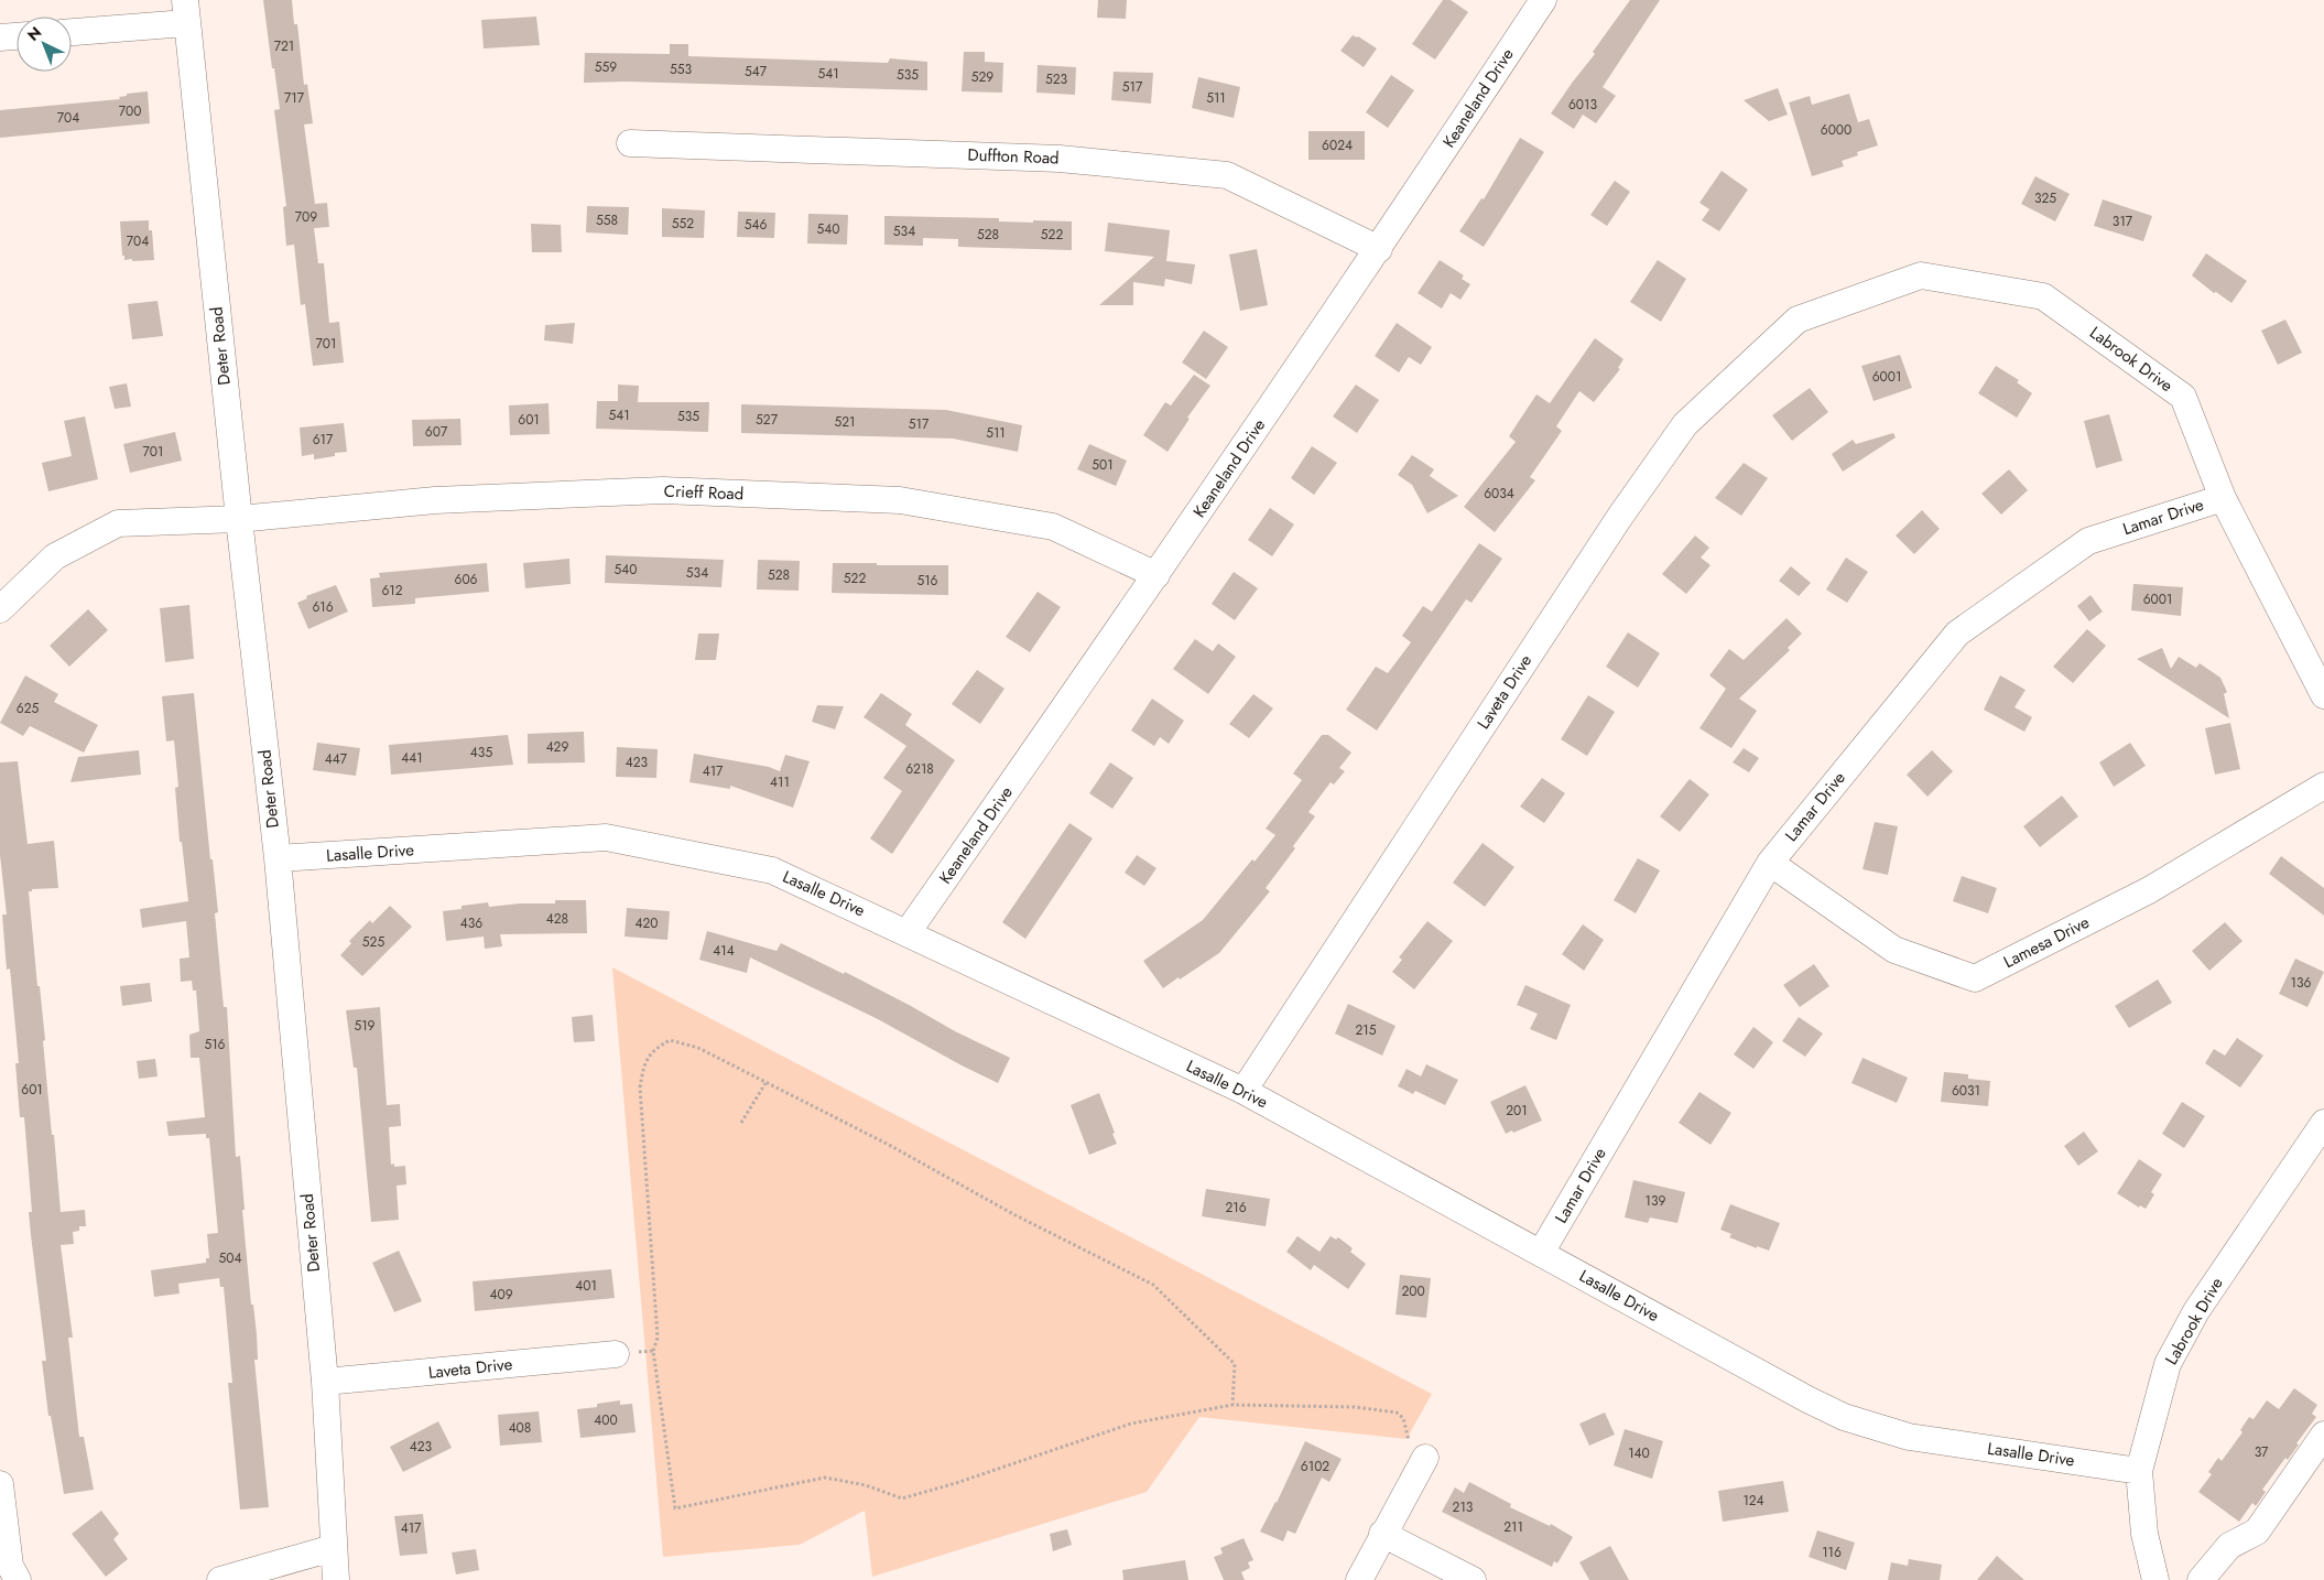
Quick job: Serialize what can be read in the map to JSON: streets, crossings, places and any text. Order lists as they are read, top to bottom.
{
  "streets": {
    "street": [
      "Keaneland Drive",
      "Duffton Road",
      "Deter Road",
      "Labrook Drive",
      "Crieff Road",
      "Lamar Drive",
      "Laveta Drive",
      "Lasalle Drive",
      "Lamesa Drive"
    ]
  },
  "crossings": [
    ["Keaneland Drive", "Duffton Road"],
    ["Keaneland Drive", "Crieff Road"],
    ["Keaneland Drive", "Lasalle Drive"],
    ["Deter Road", "Crieff Road"],
    ["Deter Road", "Laveta Drive"],
    ["Deter Road", "Lasalle Drive"],
    ["Labrook Drive", "Lamar Drive"],
    ["Labrook Drive", "Laveta Drive"],
    ["Labrook Drive", "Lasalle Drive"],
    ["Lamar Drive", "Lasalle Drive"],
    ["Lamar Drive", "Lamesa Drive"],
    ["Laveta Drive", "Lasalle Drive"]
  ],
  "house_numbers": [
    "721",
    "559",
    "553",
    "547",
    "541",
    "535",
    "529",
    "523",
    "517",
    "717",
    "511",
    "6013",
    "700",
    "704",
    "6000",
    "6024",
    "325",
    "709",
    "558",
    "317",
    "552",
    "546",
    "540",
    "534",
    "528",
    "522",
    "704",
    "701",
    "6001",
    "541",
    "535",
    "601",
    "527",
    "521",
    "517",
    "607",
    "511",
    "617",
    "701",
    "501",
    "6034",
    "540",
    "534",
    "528",
    "522",
    "606",
    "516",
    "612",
    "6001",
    "616",
    "625",
    "429",
    "435",
    "441",
    "447",
    "423",
    "6218",
    "417",
    "411",
    "428",
    "436",
    "420",
    "525",
    "414",
    "136",
    "519",
    "215",
    "516",
    "601",
    "6031",
    "201",
    "139",
    "216",
    "504",
    "401",
    "200",
    "409",
    "400",
    "408",
    "423",
    "37",
    "140",
    "6102",
    "124",
    "213",
    "211",
    "417",
    "116"
  ],
  "north": "top left"
}
